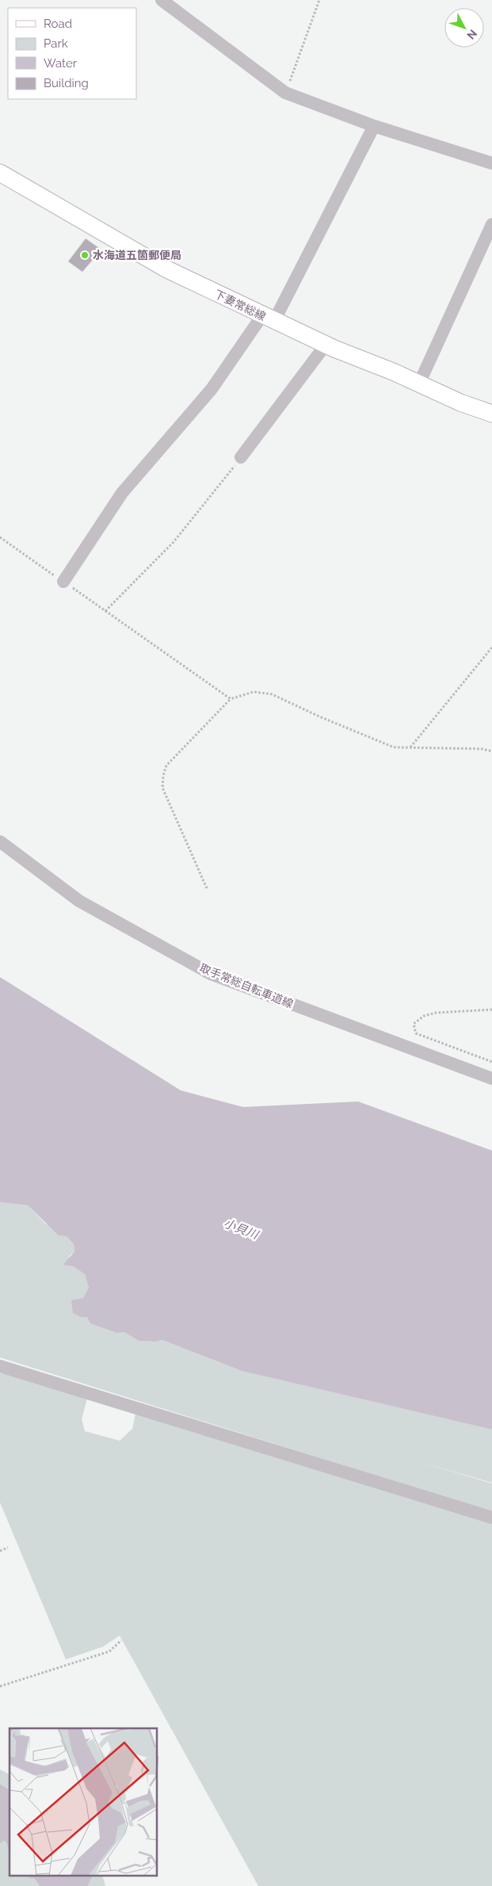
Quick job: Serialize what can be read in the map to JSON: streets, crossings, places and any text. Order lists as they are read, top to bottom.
{
  "streets": {
    "main road": ["下妻常総線"],
    "street": ["取手常総自転車道線"]
  },
  "water": ["小貝川"],
  "places": ["水海道五箇郵便局"],
  "legend": [
    "Road",
    "Park",
    "Water",
    "Building"
  ],
  "north": "bottom right"
}
